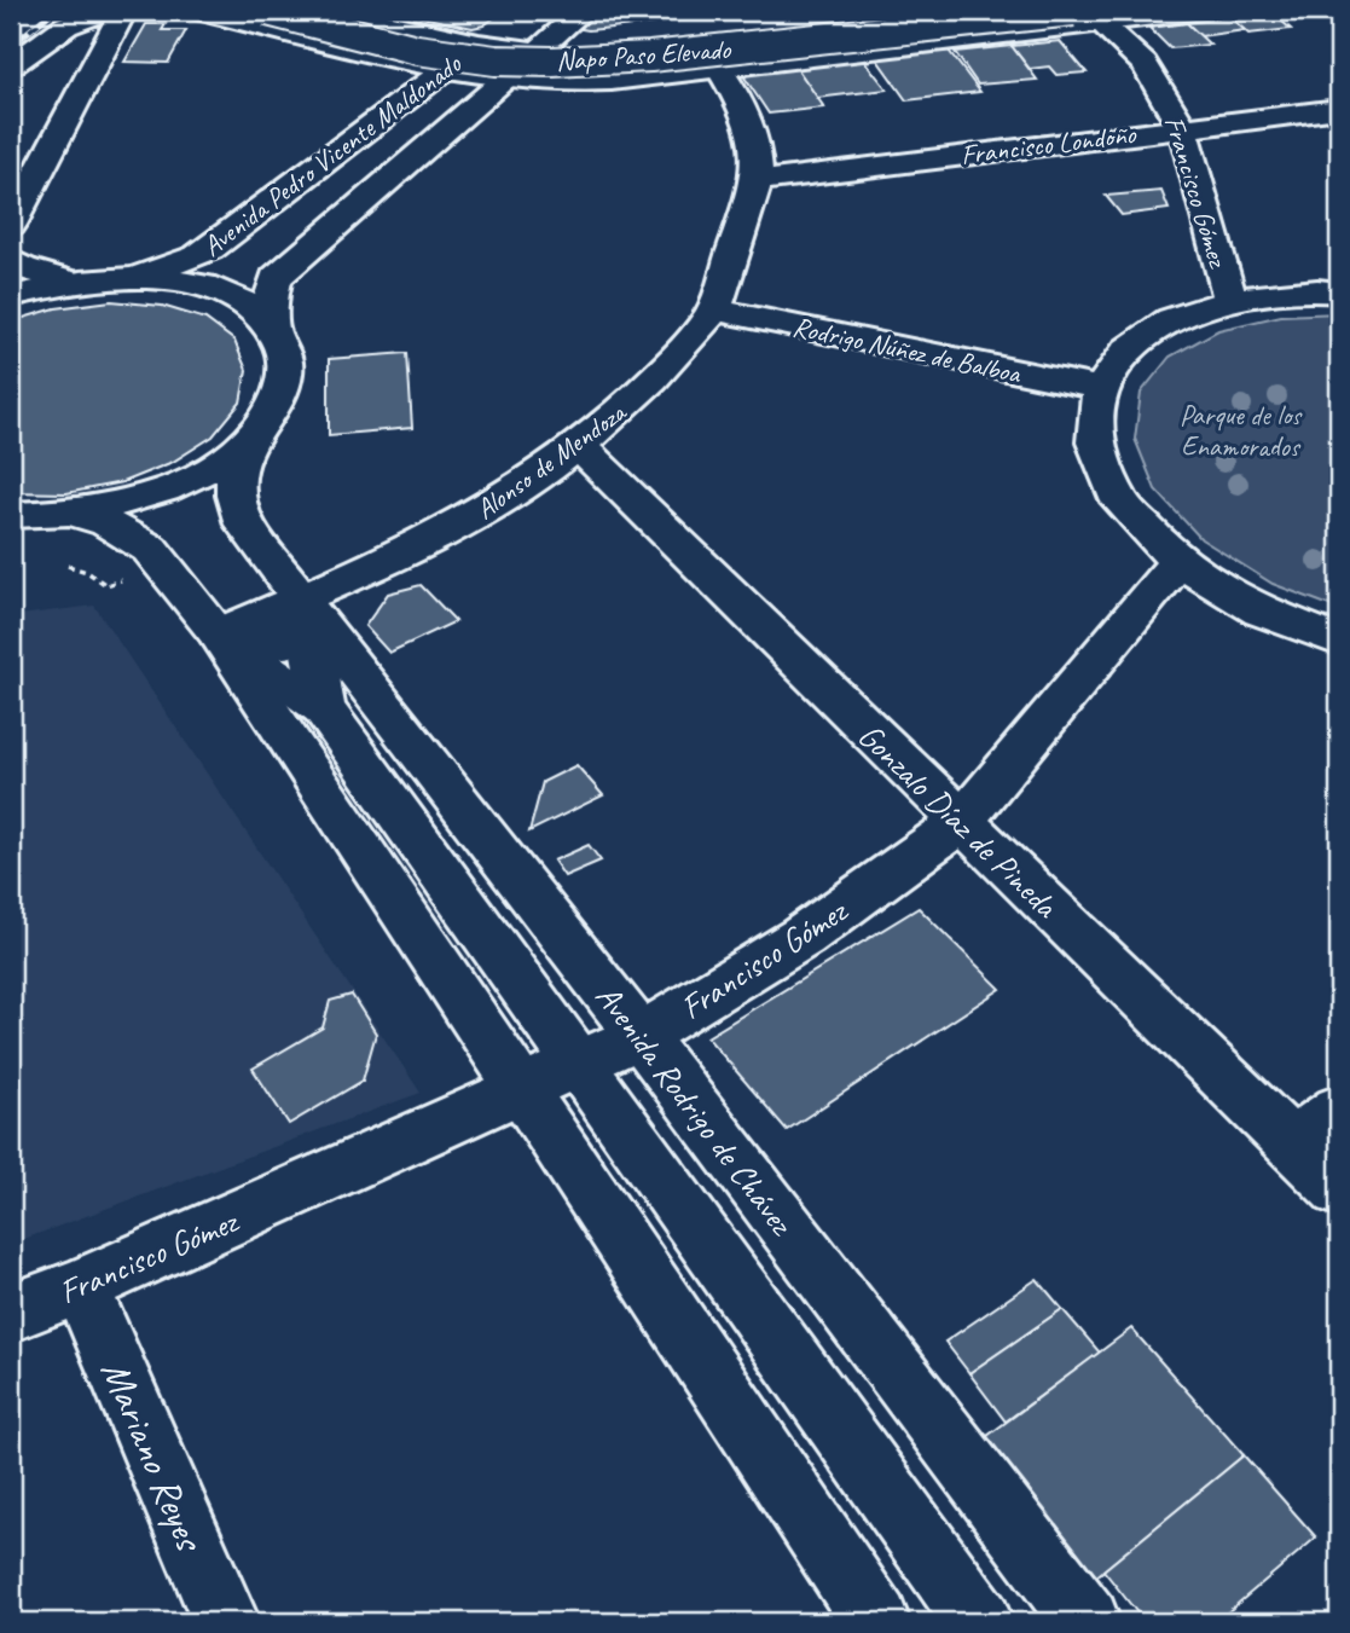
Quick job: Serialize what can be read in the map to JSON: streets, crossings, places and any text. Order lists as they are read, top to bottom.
{
  "streets": {
    "street": [
      "Napo Paso Elevado",
      "Francisco Londoño",
      "Avenida Pedro Vicente Maldonado",
      "Francisco Gómez",
      "Rodrigo Núñez de Balboa",
      "Alonso de Mendoza",
      "Gonzalo Díaz de Pineda",
      "Avenida Rodrigo de Chávez",
      "Mariano Reyes"
    ]
  },
  "crossings": [
    ["Francisco Londoño", "Francisco Gómez"],
    ["Francisco Londoño", "Alonso de Mendoza"],
    ["Francisco Gómez", "Gonzalo Díaz de Pineda"],
    ["Francisco Gómez", "Avenida Rodrigo de Chávez"],
    ["Francisco Gómez", "Mariano Reyes"],
    ["Rodrigo Núñez de Balboa", "Alonso de Mendoza"],
    ["Alonso de Mendoza", "Gonzalo Díaz de Pineda"],
    ["Alonso de Mendoza", "Avenida Rodrigo de Chávez"]
  ],
  "parks": ["Parque de los Enamorados"]
}
